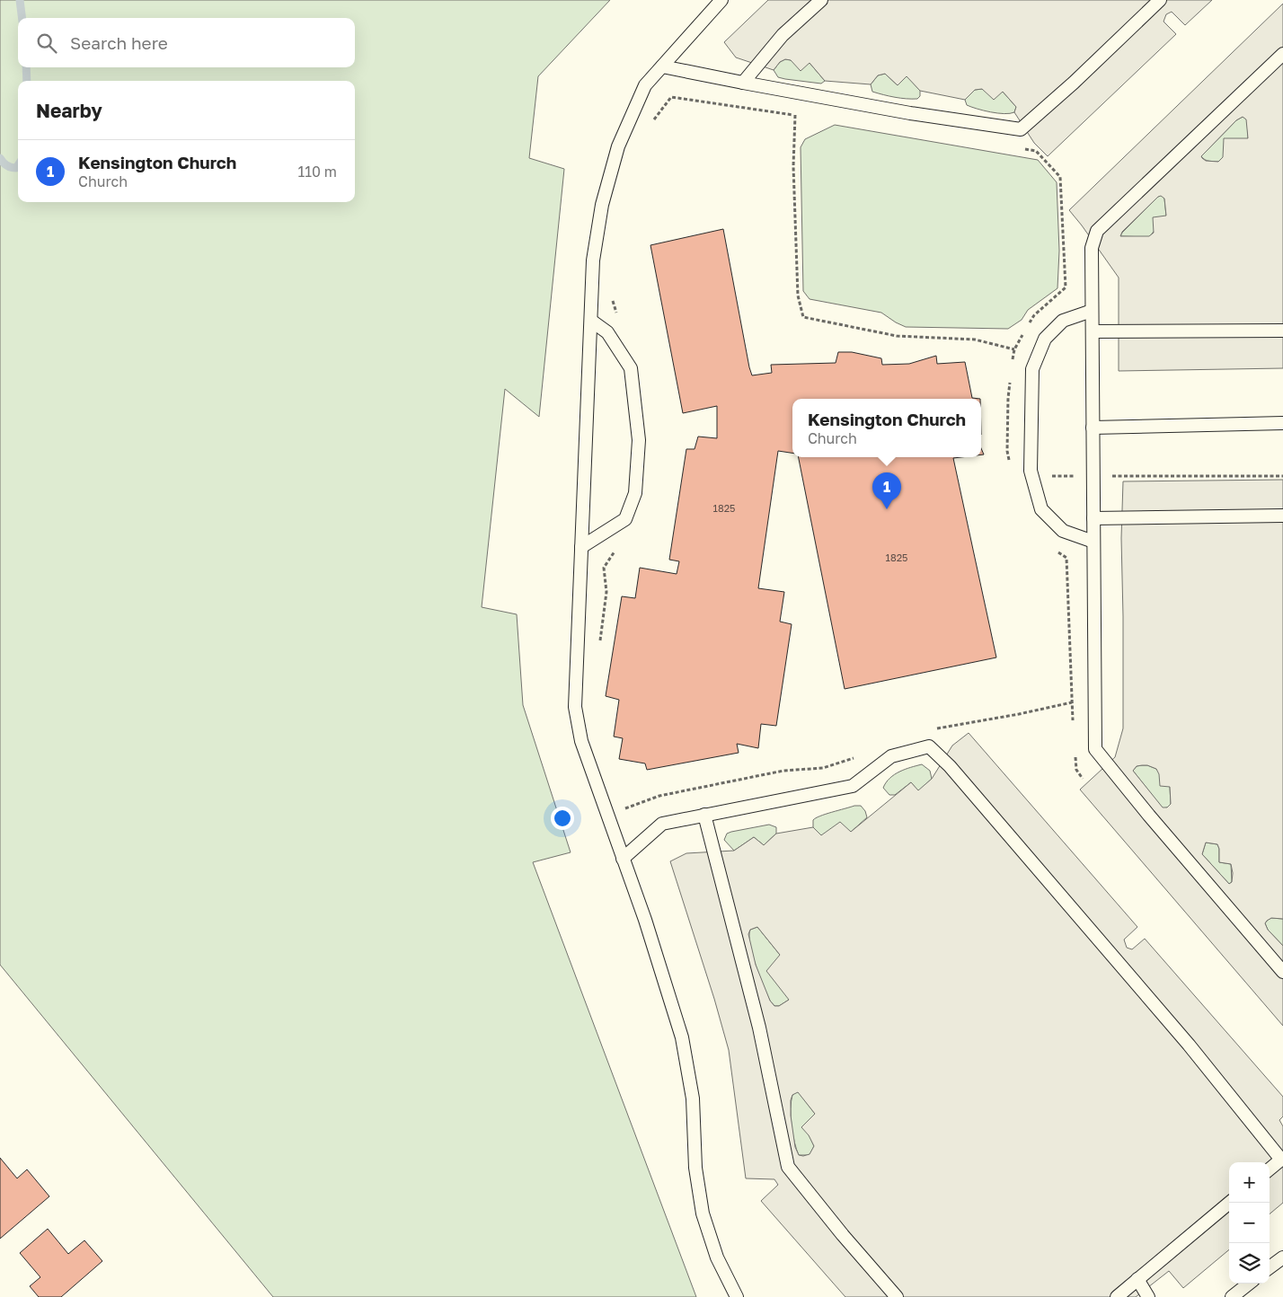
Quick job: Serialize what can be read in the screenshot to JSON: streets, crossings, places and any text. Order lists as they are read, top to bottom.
{
  "house_numbers": ["1825", "1825"],
  "page": {
    "search": "Search here",
    "heading": "Nearby",
    "list": [
      {
        "mark": "1",
        "name": "Kensington Church",
        "note": "Church",
        "value": "110 m"
      }
    ],
    "popup": ["Kensington Church", "Church"],
    "pins": "1",
    "map_buttons": ["+", "−"]
  }
}
